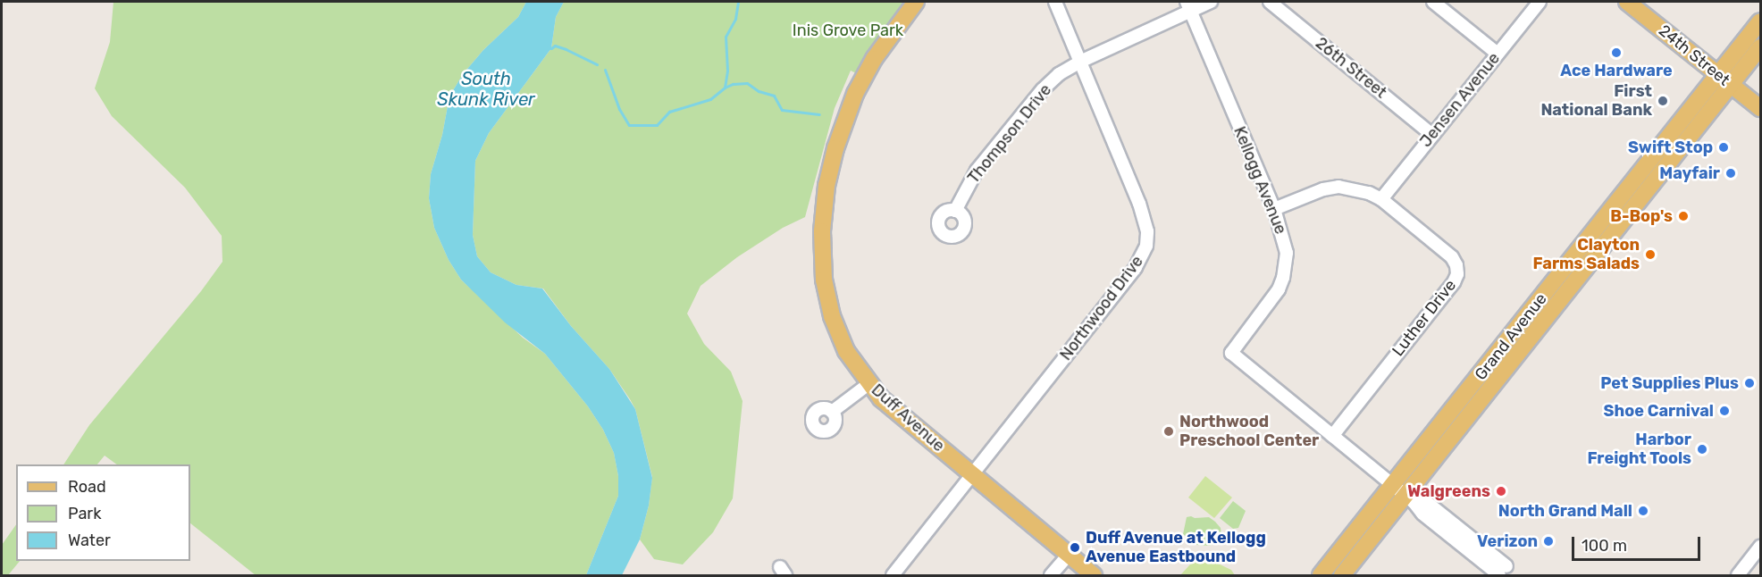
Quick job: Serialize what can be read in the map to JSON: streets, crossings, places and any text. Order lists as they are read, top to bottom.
{
  "streets": {
    "main road": ["24th Street", "Grand Avenue", "Duff Avenue"],
    "street": [
      "26th Street",
      "Jensen Avenue",
      "Thompson Drive",
      "Kellogg Avenue",
      "Northwood Drive",
      "Luther Drive"
    ]
  },
  "crossings": [
    ["24th Street", "Grand Avenue"],
    ["26th Street", "Jensen Avenue"],
    ["Jensen Avenue", "Luther Drive"],
    ["Thompson Drive", "Kellogg Avenue"],
    ["Thompson Drive", "Northwood Drive"],
    ["Kellogg Avenue", "Luther Drive"],
    ["Northwood Drive", "Duff Avenue"]
  ],
  "water": ["South Skunk River"],
  "parks": ["Inis Grove Park"],
  "places": [
    "Ace Hardware",
    "First National Bank",
    "Swift Stop",
    "Mayfair",
    "B-Bop's",
    "Clayton Farms Salads",
    "Pet Supplies Plus",
    "Shoe Carnival",
    "Northwood Preschool Center",
    "Harbor Freight Tools",
    "Walgreens",
    "North Grand Mall",
    "Verizon",
    "Duff Avenue at Kellogg Avenue Eastbound"
  ],
  "legend": ["Road", "Park", "Water"],
  "scale_bar": "100 m"
}
